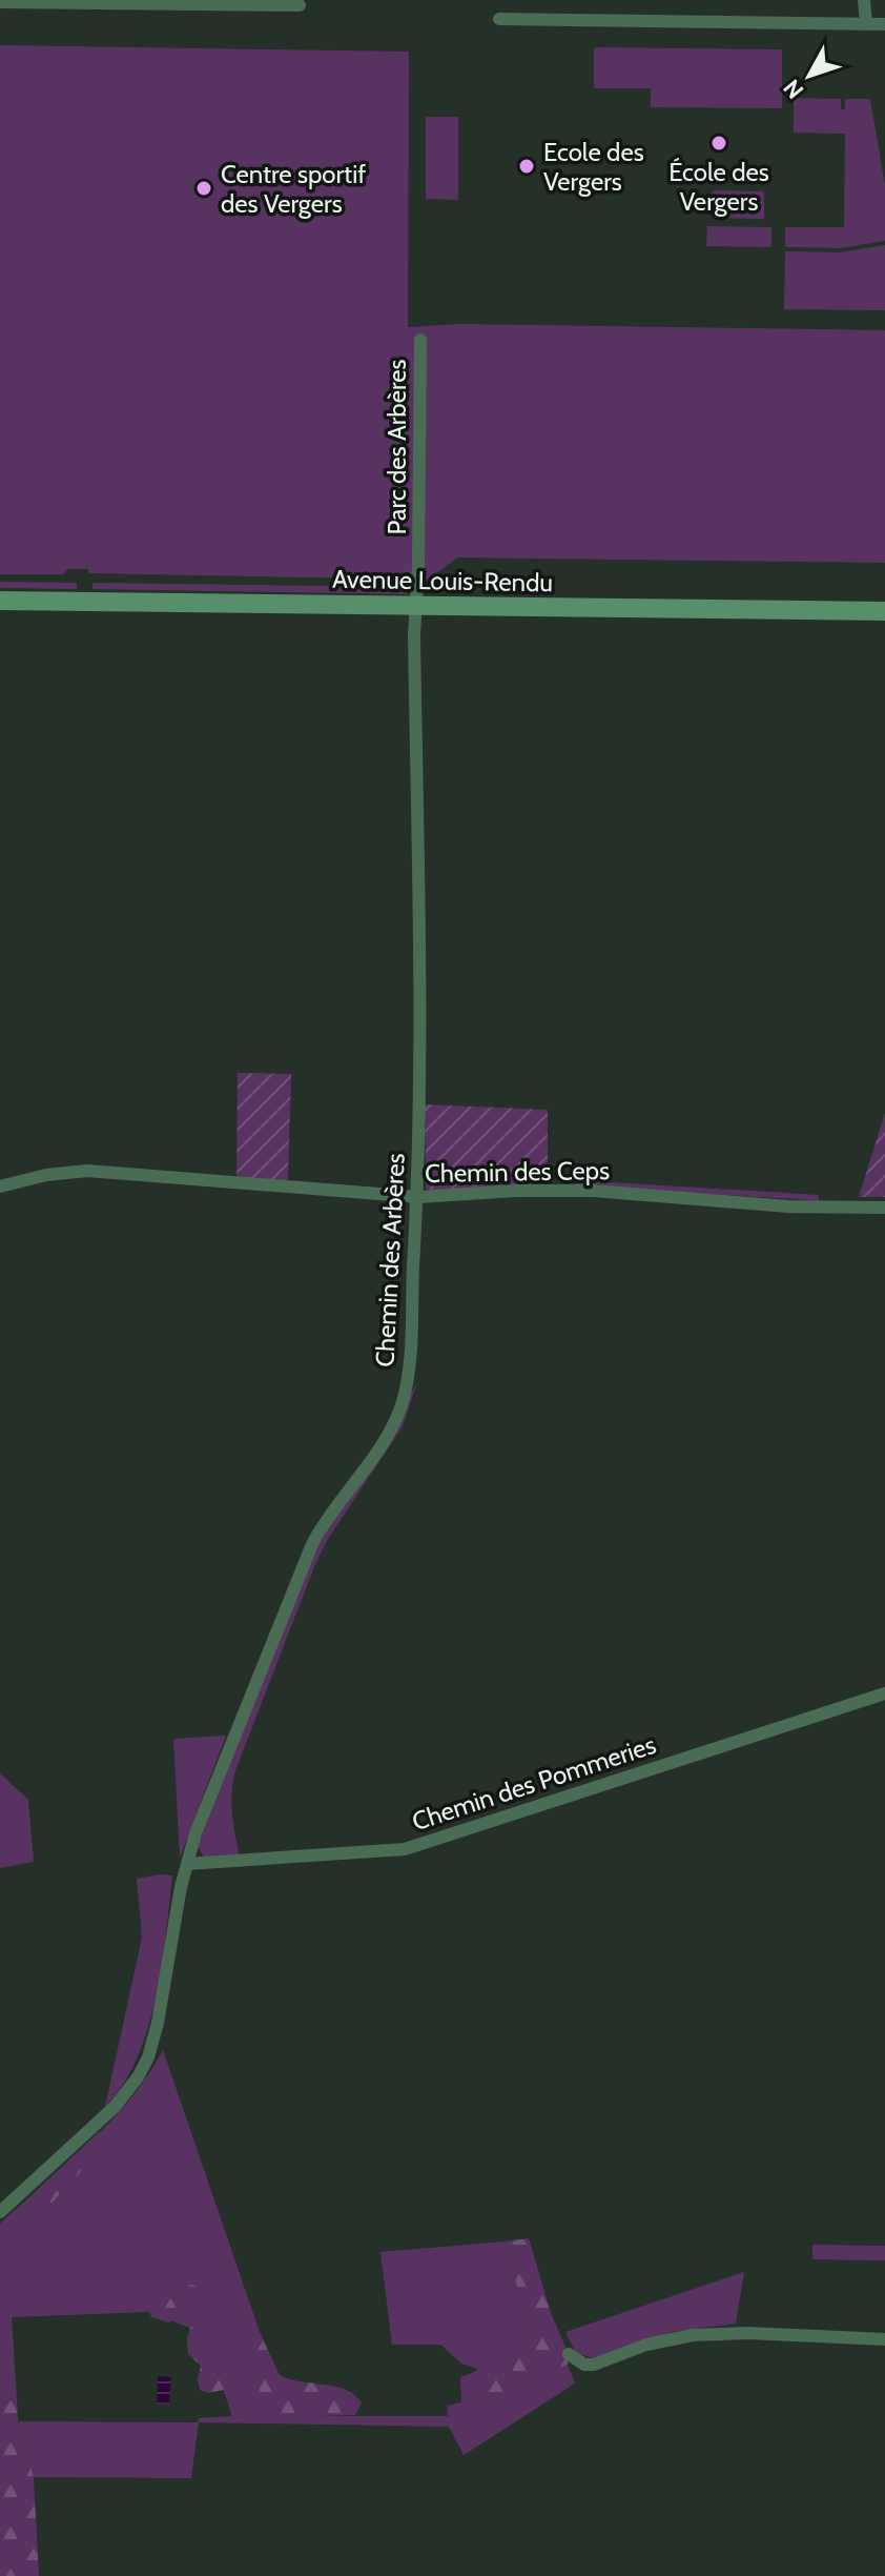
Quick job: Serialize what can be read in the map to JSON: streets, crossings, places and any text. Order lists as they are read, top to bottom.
{
  "streets": {
    "main road": ["Avenue Louis-Rendu"],
    "street": [
      "Parc des Arbères",
      "Chemin des Ceps",
      "Chemin des Arbères",
      "Chemin des Pommeries"
    ]
  },
  "crossings": [
    ["Parc des Arbères", "Avenue Louis-Rendu"],
    ["Parc des Arbères", "Chemin des Arbères"],
    ["Avenue Louis-Rendu", "Chemin des Arbères"],
    ["Chemin des Ceps", "Chemin des Arbères"],
    ["Chemin des Arbères", "Chemin des Pommeries"]
  ],
  "places": ["École des Vergers", "Ecole des Vergers", "Centre sportif des Vergers"],
  "north": "bottom left"
}
